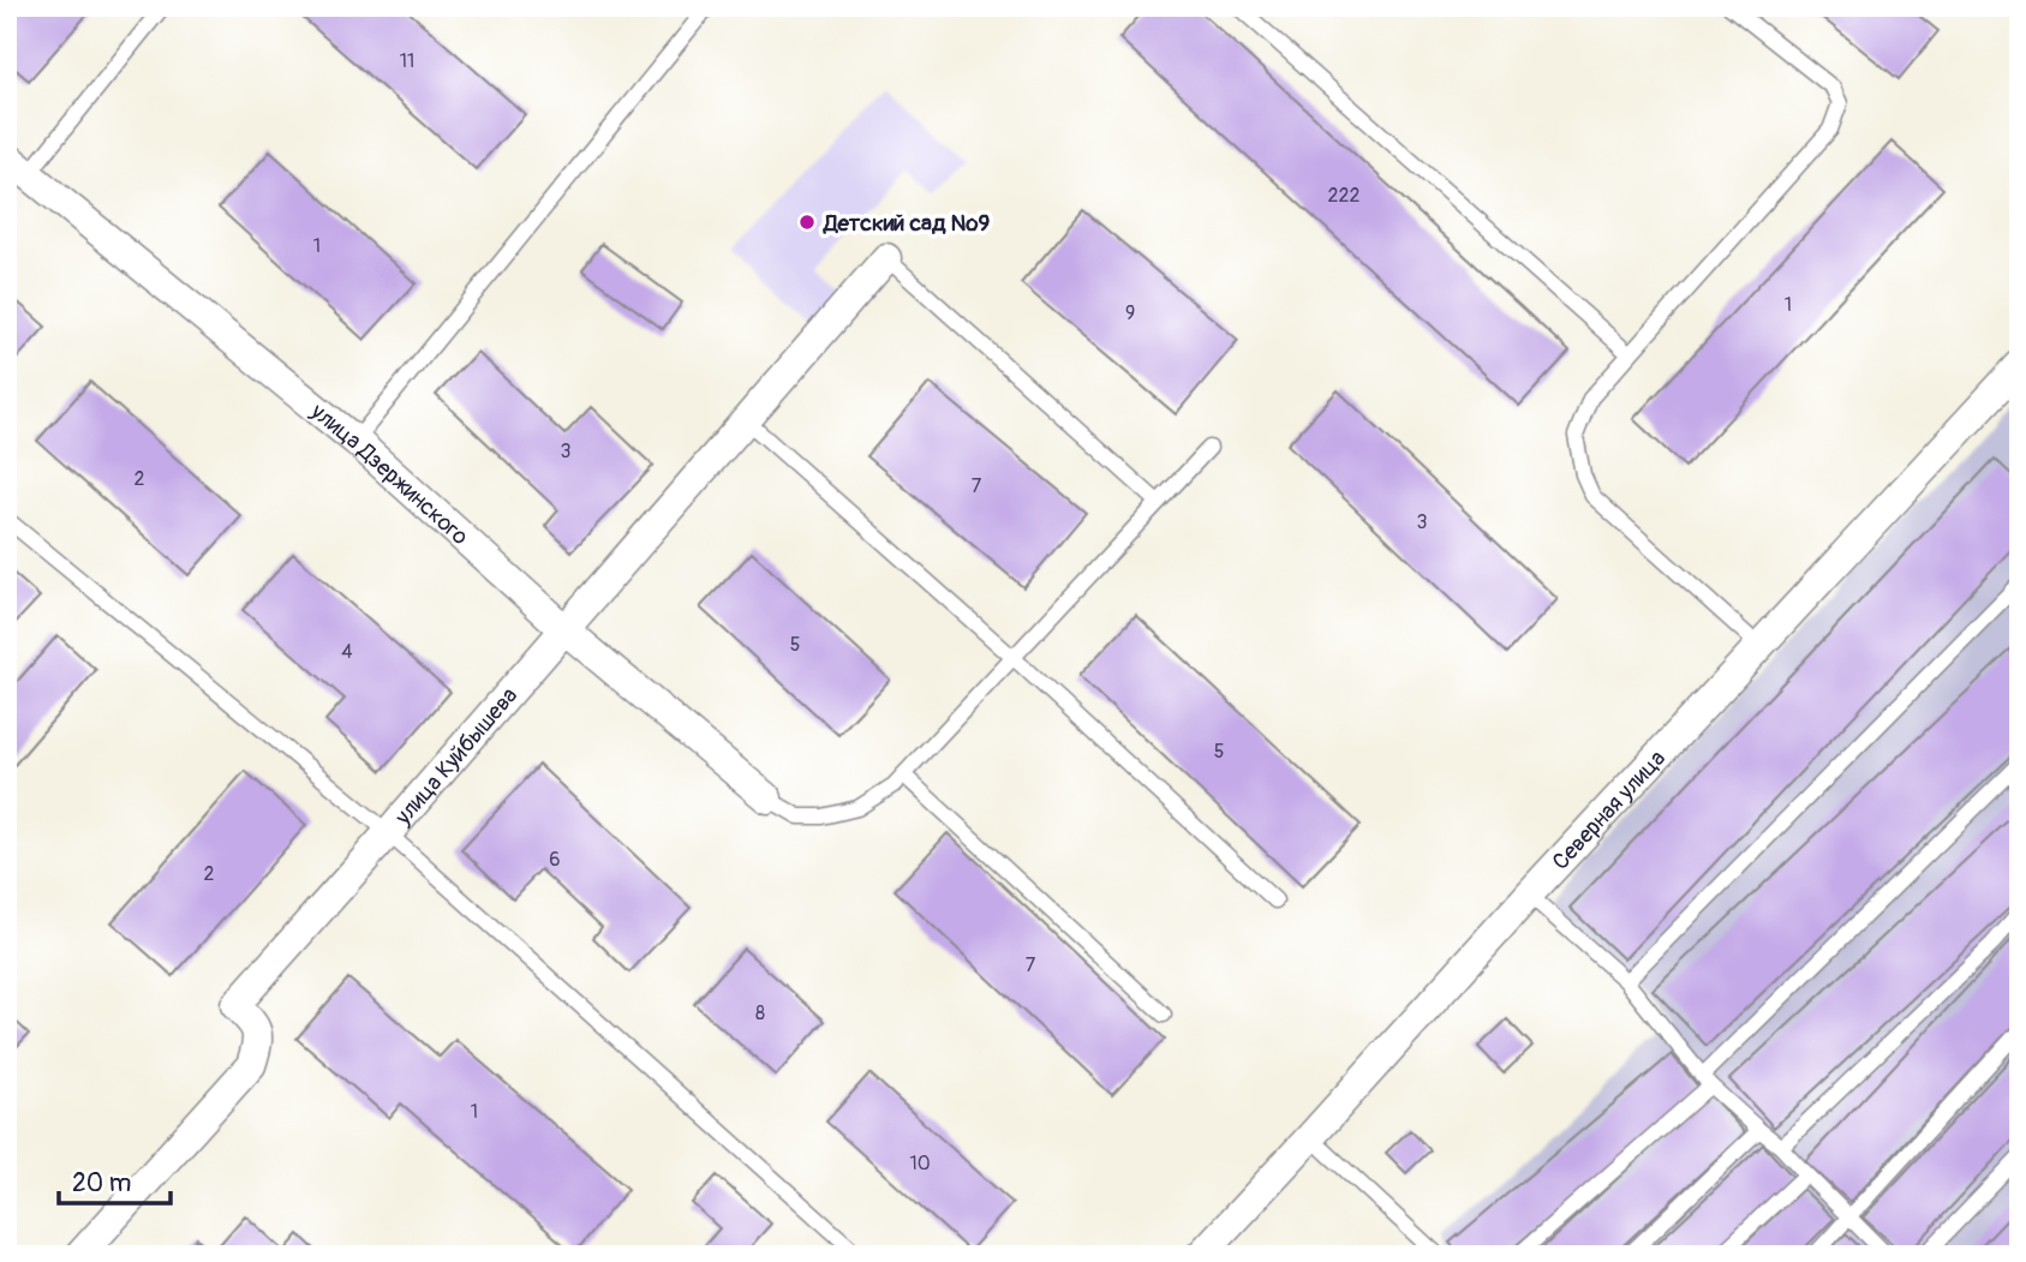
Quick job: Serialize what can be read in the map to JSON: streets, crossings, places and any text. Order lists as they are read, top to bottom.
{
  "streets": {
    "street": ["улица Дзержинского", "улица Куйбышева", "Северная улица"]
  },
  "crossings": [
    ["улица Дзержинского", "улица Куйбышева"]
  ],
  "places": ["Детский сад №9"],
  "house_numbers": [
    "11",
    "222",
    "1",
    "1",
    "9",
    "3",
    "2",
    "7",
    "3",
    "5",
    "4",
    "5",
    "6",
    "2",
    "7",
    "8",
    "1",
    "10"
  ],
  "scale_bar": "20 m"
}
